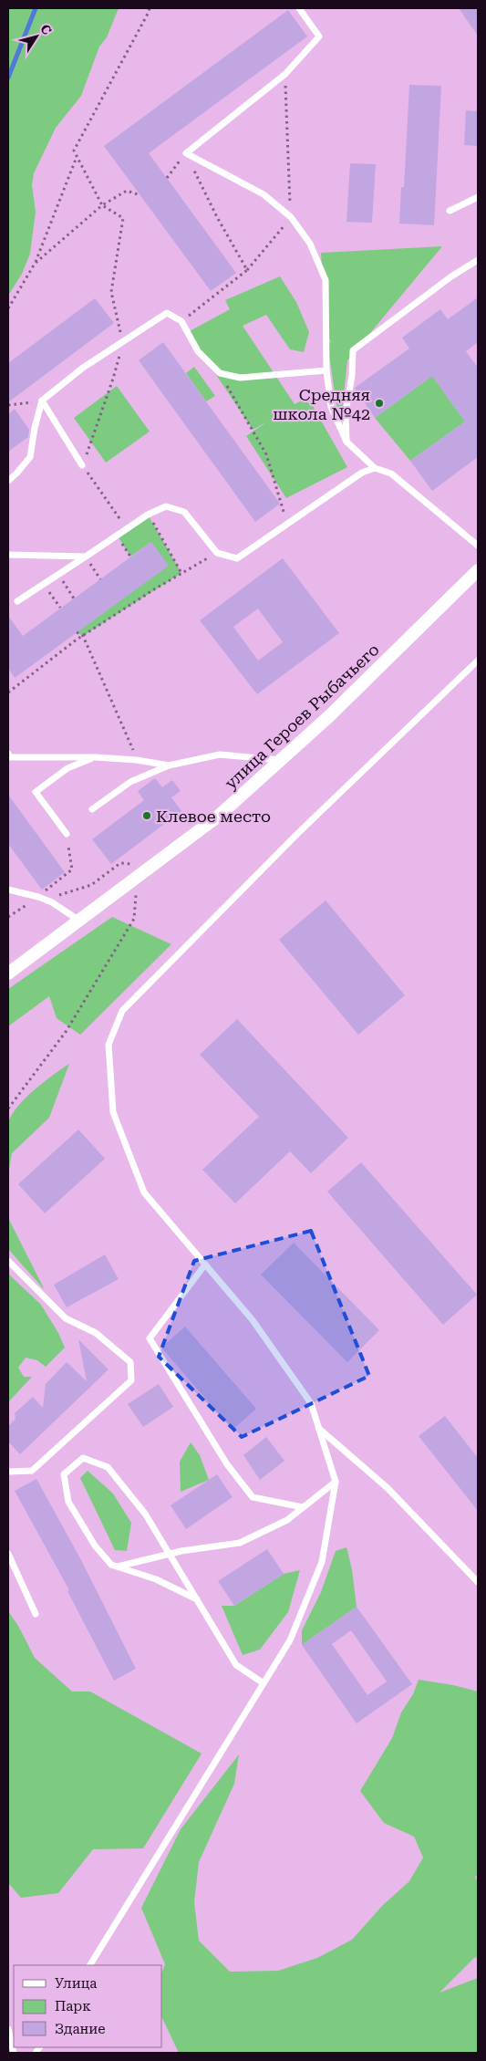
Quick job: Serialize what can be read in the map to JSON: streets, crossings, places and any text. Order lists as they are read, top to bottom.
{
  "streets": {
    "street": ["улица Героев Рыбачьего"]
  },
  "places": ["Средняя школа №42", "Клевое место"],
  "legend": ["Улица", "Парк", "Здание"],
  "north": "top right"
}
